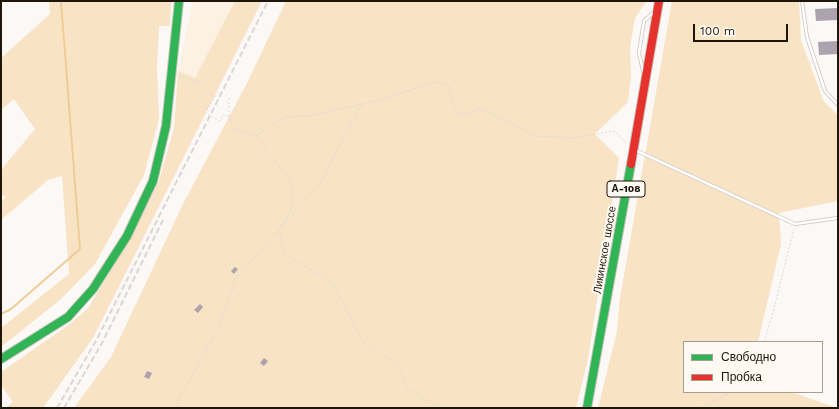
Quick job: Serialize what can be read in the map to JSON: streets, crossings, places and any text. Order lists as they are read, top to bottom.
{
  "streets": {
    "main road": ["А-108", "Ликинское шоссе"]
  },
  "legend": ["Свободно", "Пробка"],
  "scale_bar": "100 m"
}
